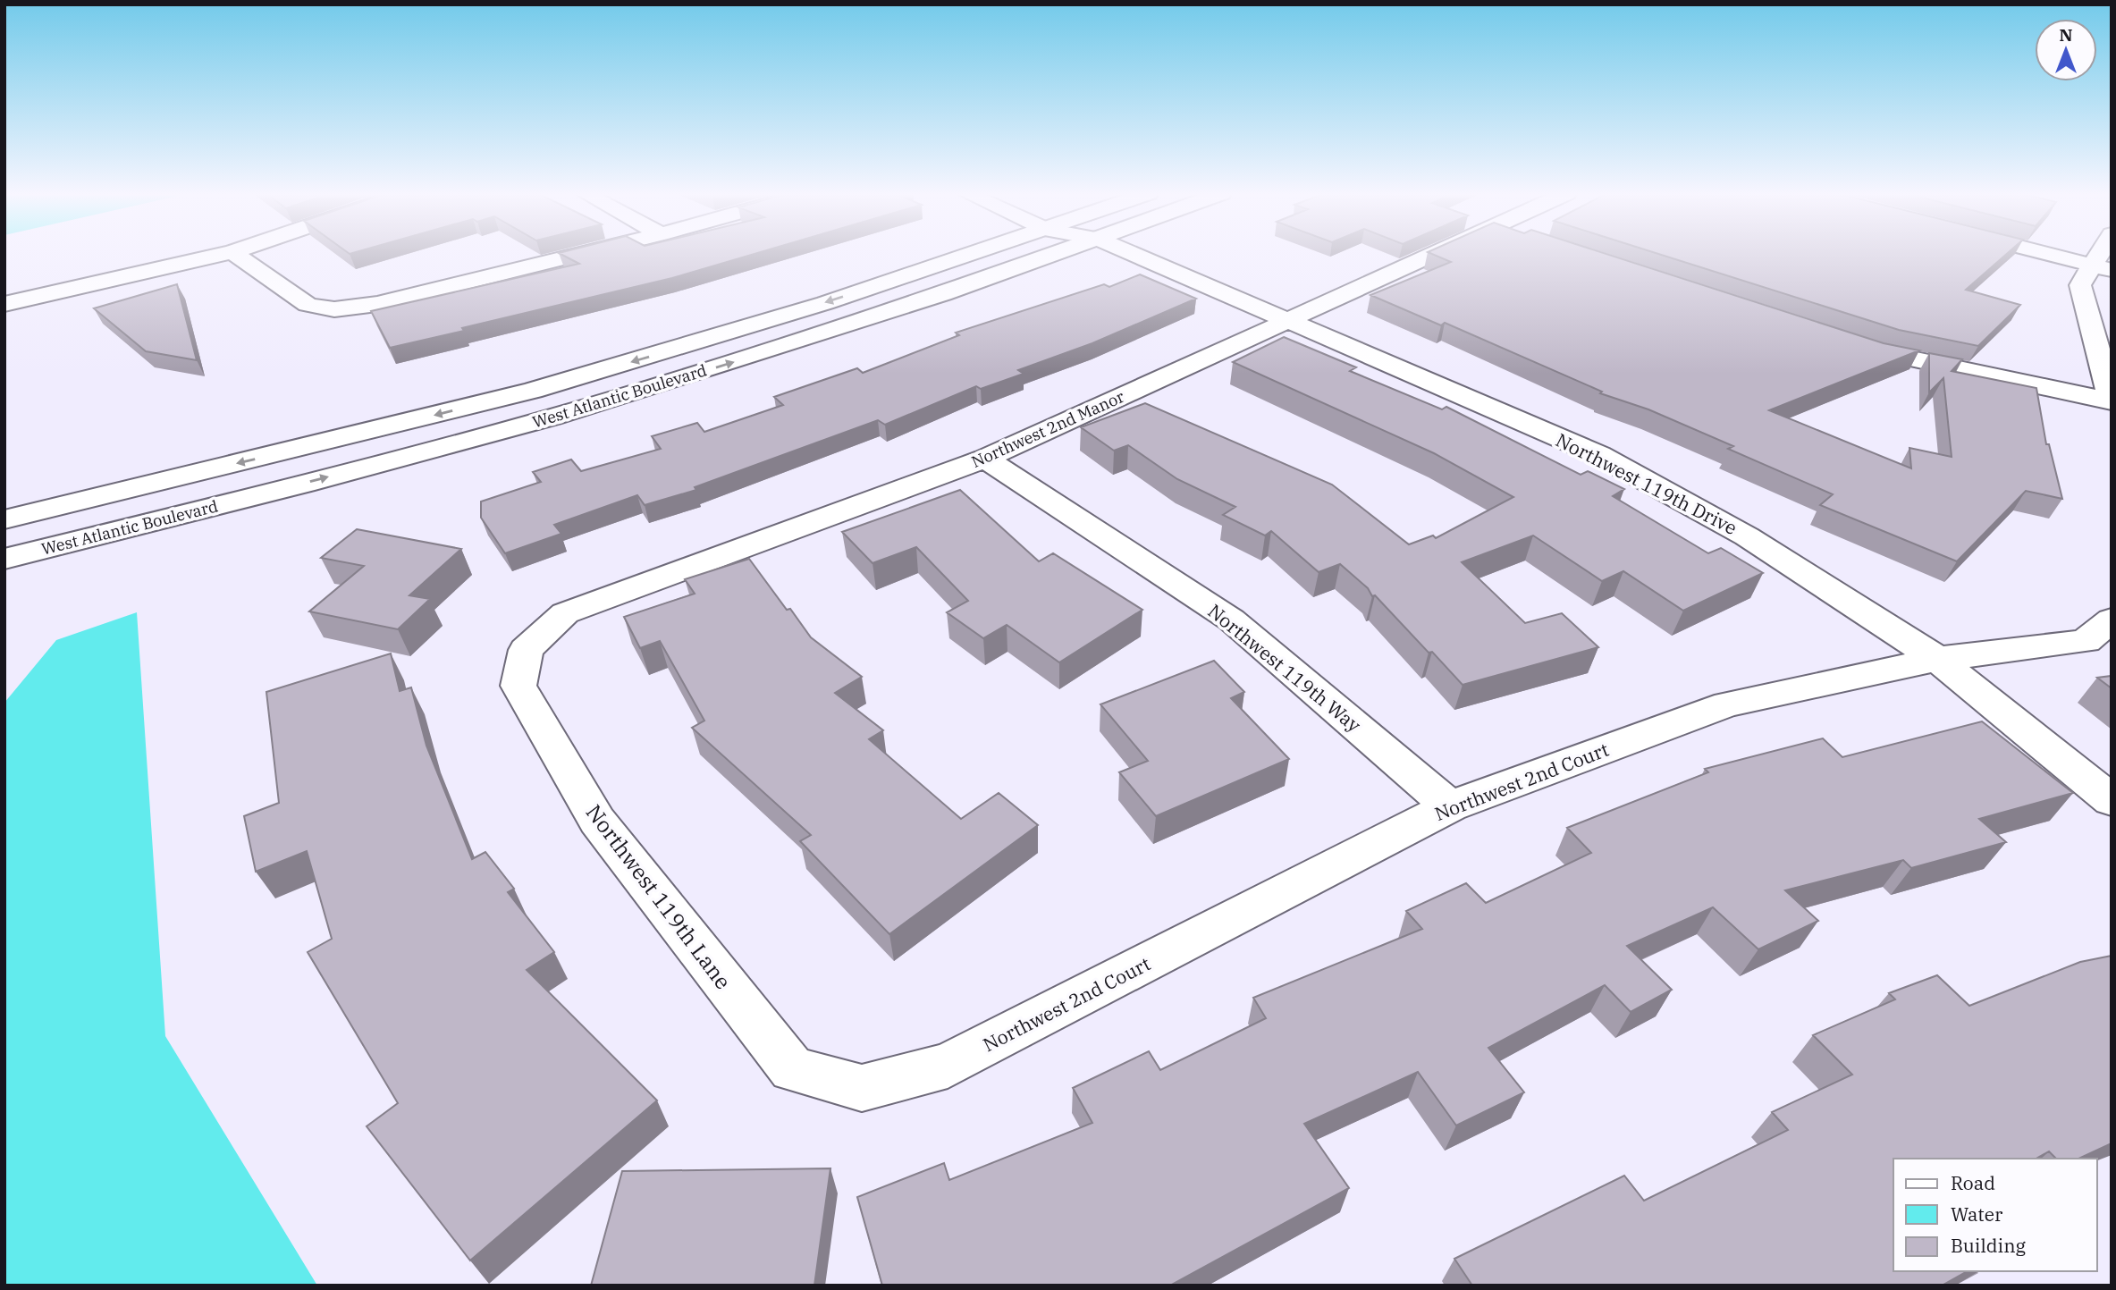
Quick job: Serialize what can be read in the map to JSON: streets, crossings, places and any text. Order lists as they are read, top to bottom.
{
  "streets": {
    "street": [
      "West Atlantic Boulevard",
      "Northwest 2nd Manor",
      "Northwest 119th Drive",
      "Northwest 119th Way",
      "Northwest 2nd Court",
      "Northwest 119th Lane"
    ]
  },
  "crossings": [
    ["Northwest 2nd Manor", "Northwest 119th Drive"],
    ["Northwest 2nd Manor", "Northwest 119th Way"],
    ["Northwest 2nd Manor", "Northwest 119th Lane"],
    ["Northwest 119th Drive", "Northwest 2nd Court"],
    ["Northwest 119th Way", "Northwest 2nd Court"],
    ["Northwest 2nd Court", "Northwest 119th Lane"]
  ],
  "legend": ["Road", "Water", "Building"],
  "north": "top"
}
